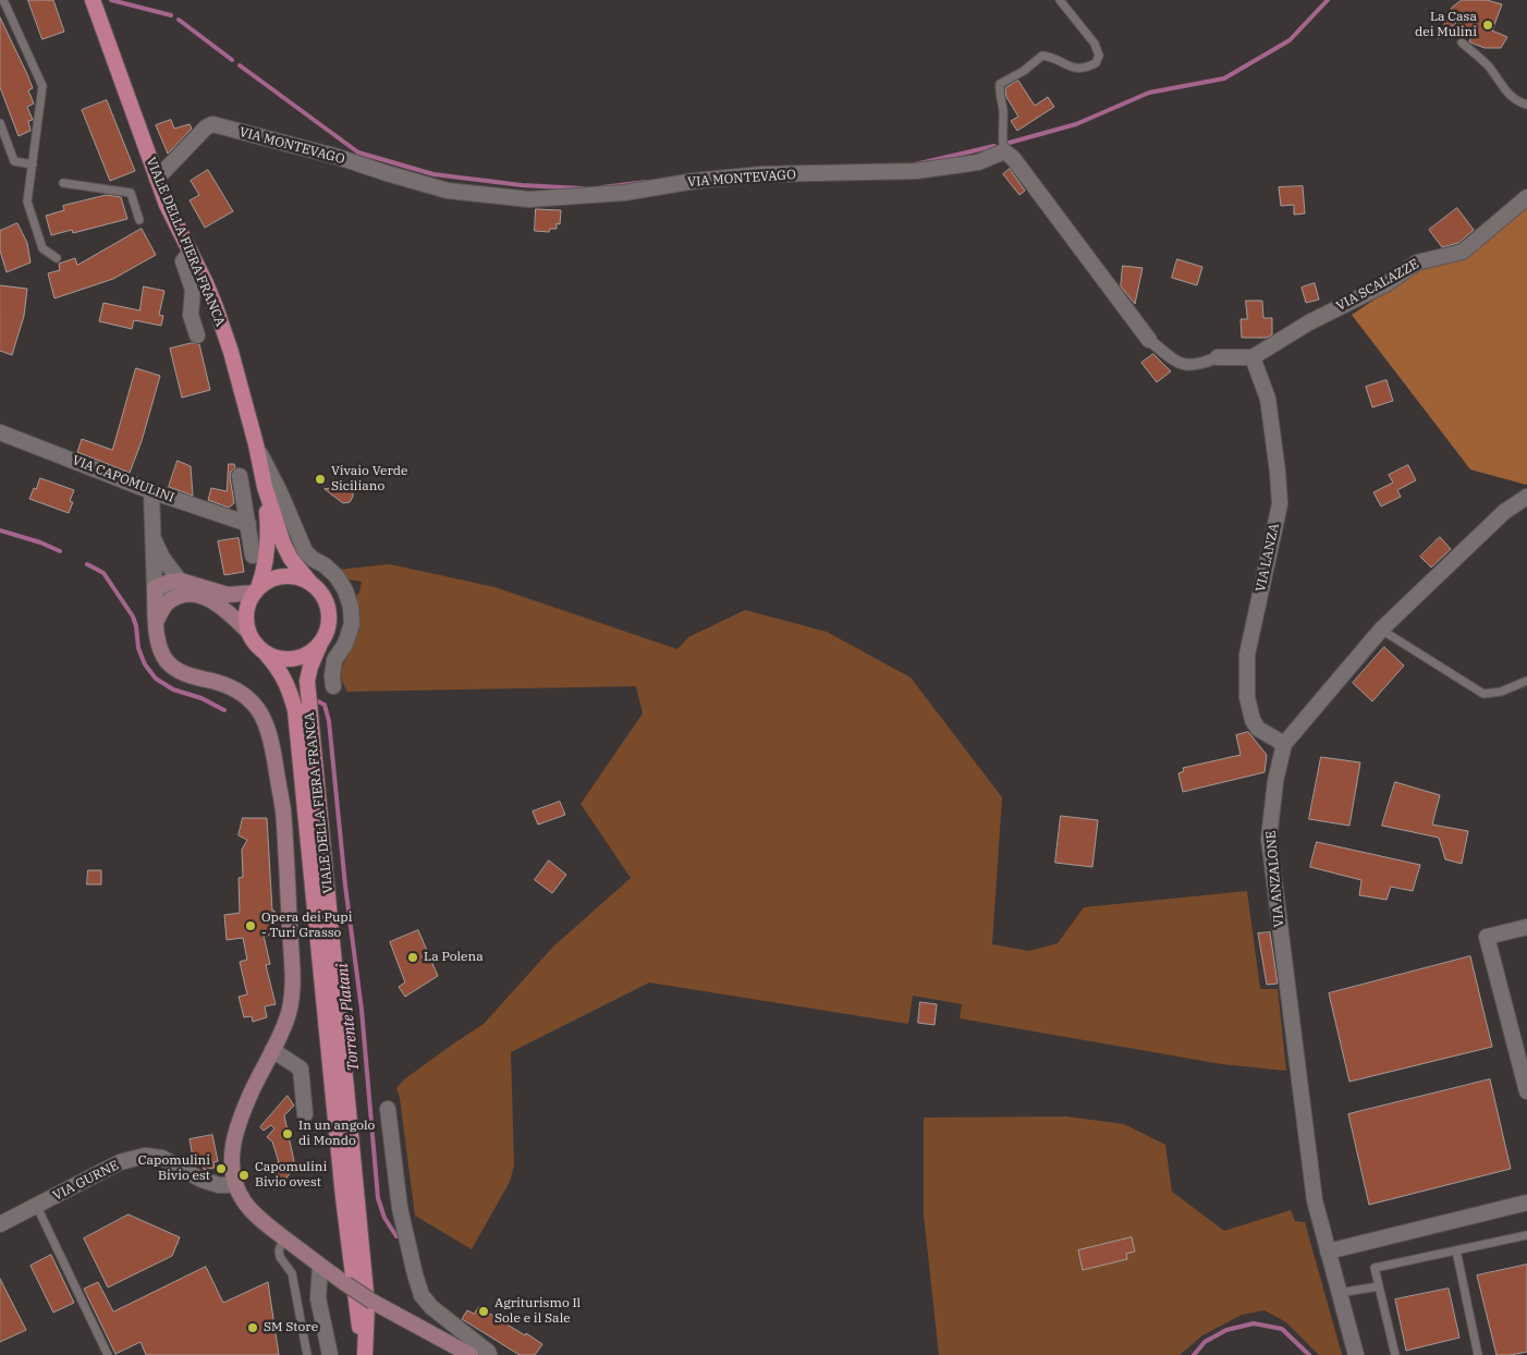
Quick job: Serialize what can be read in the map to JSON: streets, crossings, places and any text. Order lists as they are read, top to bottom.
{
  "streets": {
    "main road": ["VIALE DELLA FIERA FRANCA"],
    "street": [
      "VIA MONTEVAGO",
      "VIA SCALAZZE",
      "VIA CAPOMULINI",
      "VIA LANZA",
      "VIA ANZALONE",
      "VIA GURNE"
    ]
  },
  "crossings": [
    ["VIA MONTEVAGO", "VIALE DELLA FIERA FRANCA"],
    ["VIA SCALAZZE", "VIA LANZA"],
    ["VIA LANZA", "VIA ANZALONE"]
  ],
  "water": ["Torrente Platani"],
  "places": [
    "La Casa dei Mulini",
    "Vivaio Verde Siciliano",
    "Opera dei Pupi - Turi Grasso",
    "La Polena",
    "In un angolo di Mondo",
    "Capomulini Bivio est",
    "Capomulini Bivio ovest",
    "Agriturismo Il Sole e il Sale",
    "SM Store"
  ]
}
